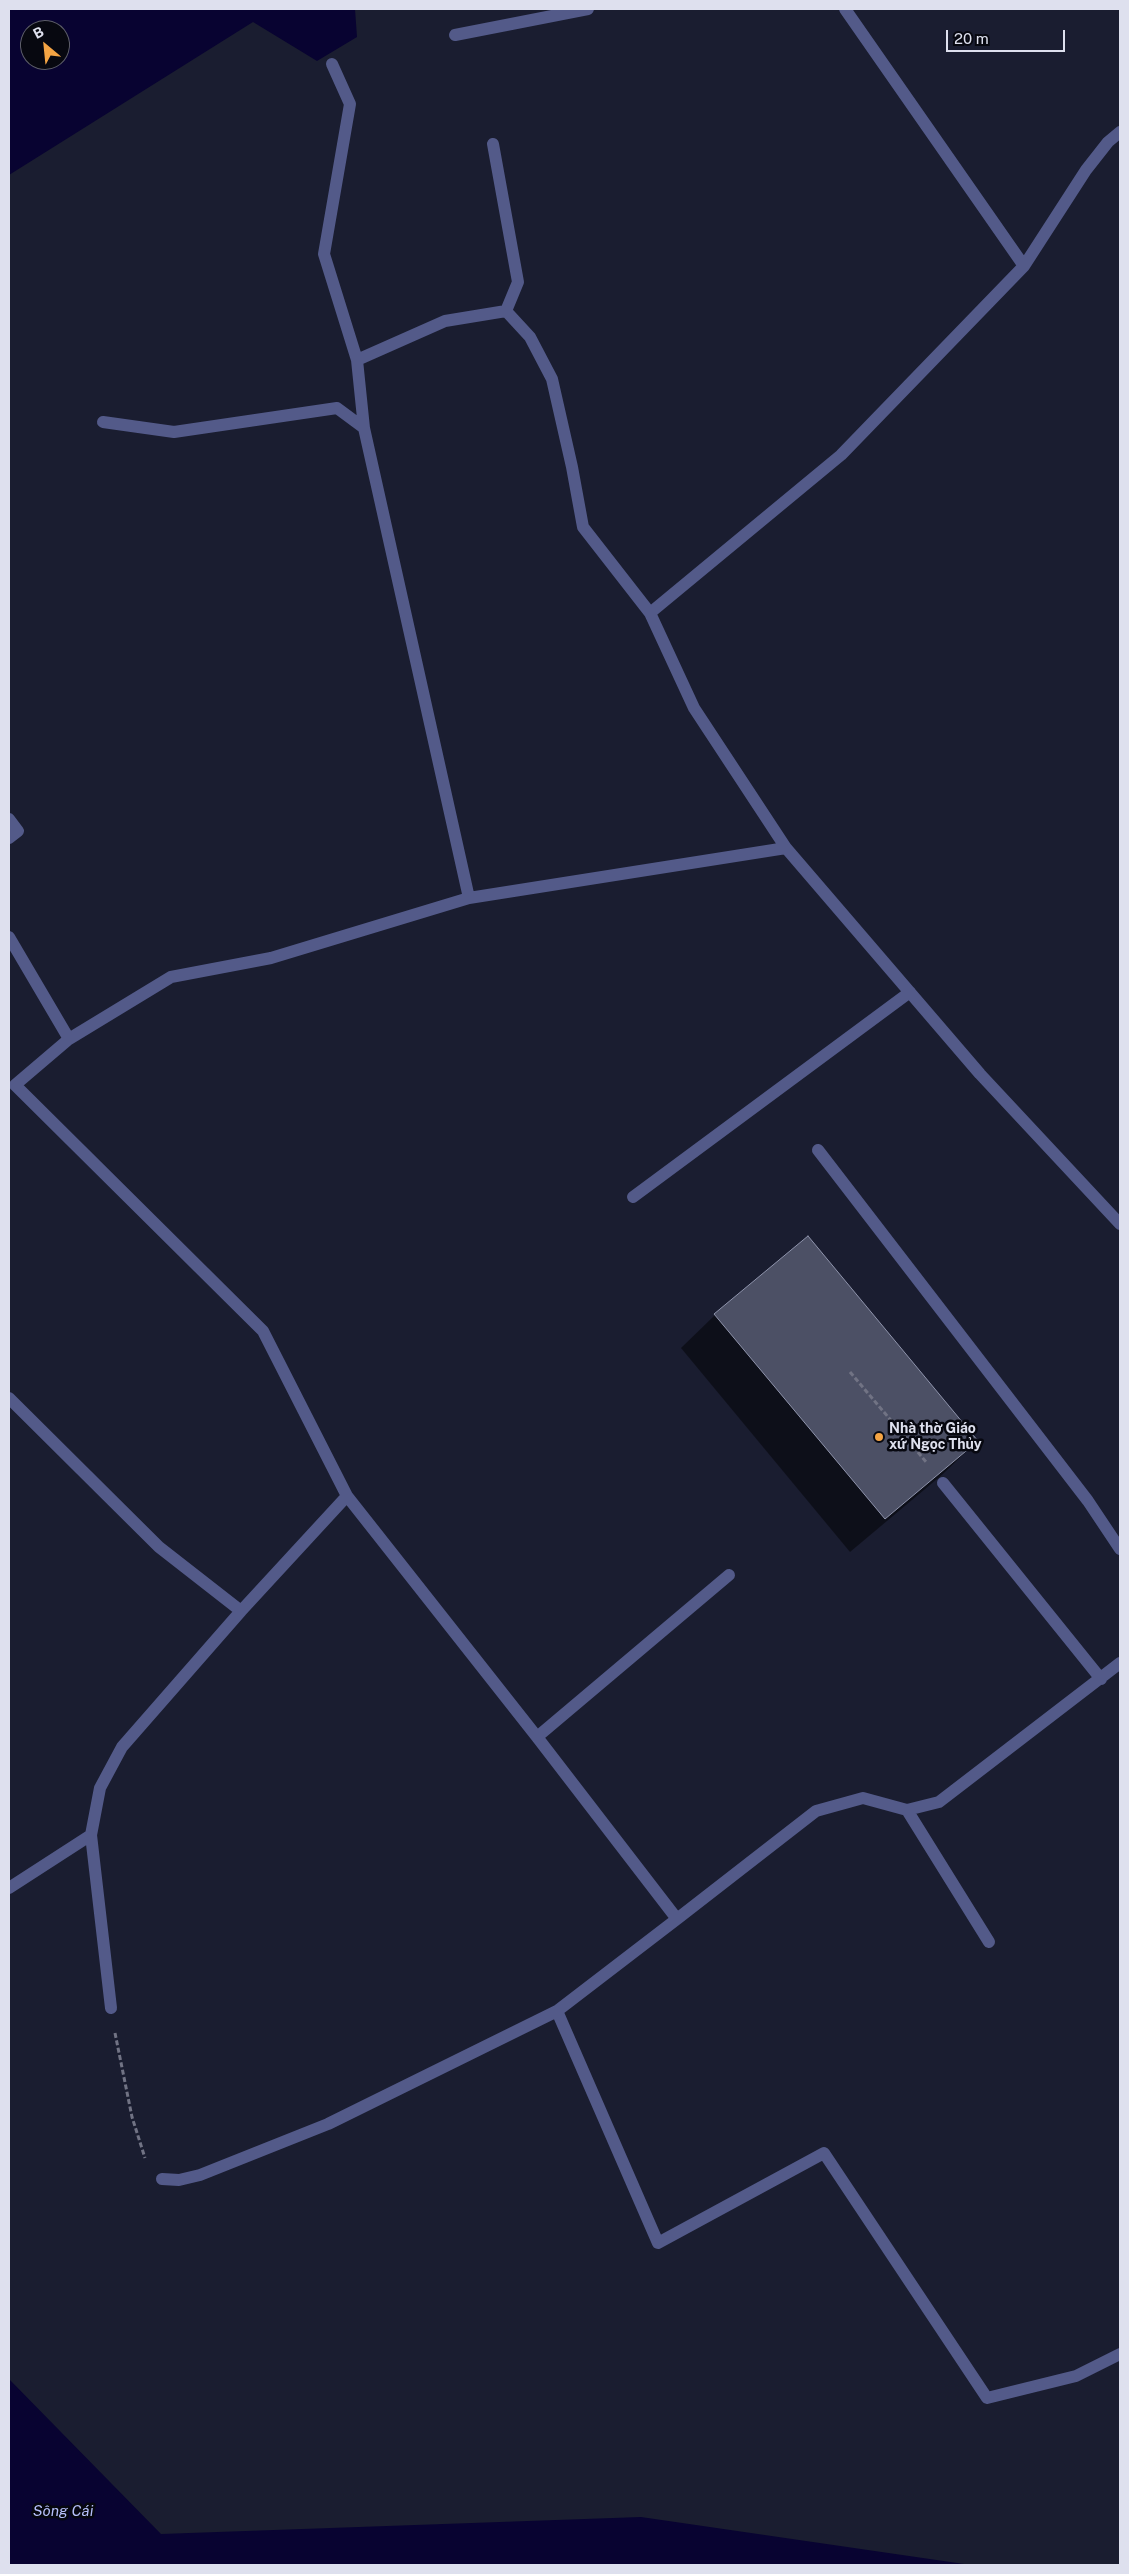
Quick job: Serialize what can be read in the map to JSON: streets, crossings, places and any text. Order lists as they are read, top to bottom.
{
  "water": ["Sông Cái"],
  "places": ["Nhà thờ Giáo xứ Ngọc Thủy"],
  "scale_bar": "20 m",
  "north": "top left"
}
